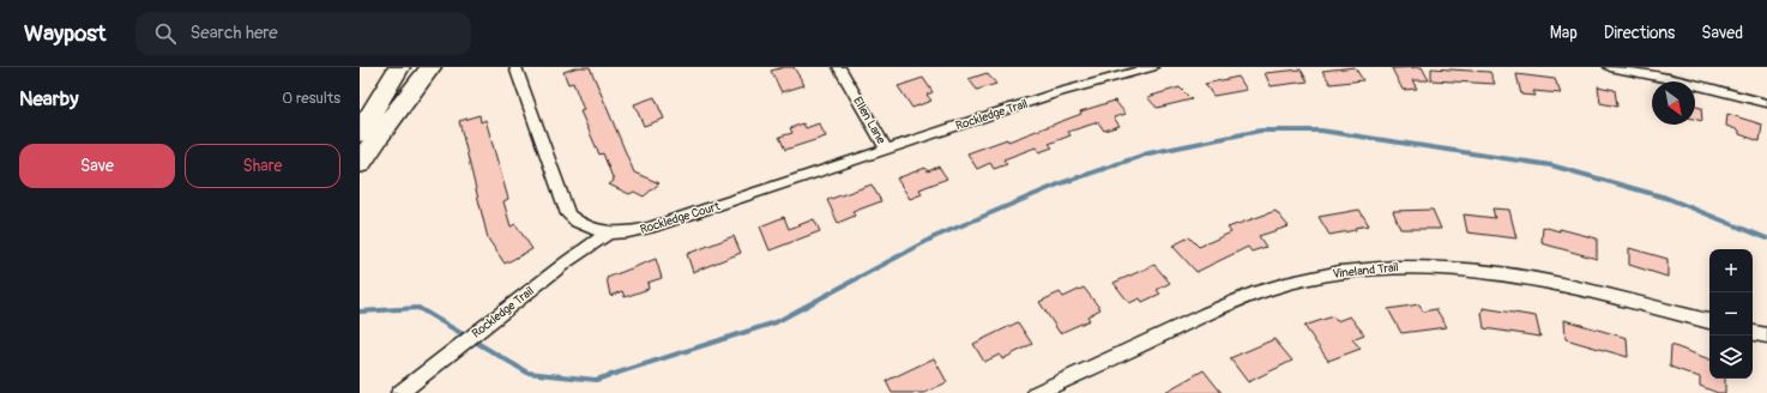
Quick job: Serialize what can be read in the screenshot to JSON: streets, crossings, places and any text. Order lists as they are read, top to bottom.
{
  "streets": {
    "street": [
      "Rockledge Trail",
      "Ellen Lane",
      "Rockledge Court",
      "Vineland Trail"
    ]
  },
  "crossings": [
    ["Rockledge Trail", "Ellen Lane"],
    ["Rockledge Trail", "Rockledge Court"]
  ],
  "north": "bottom right",
  "page": {
    "header": "Waypost",
    "search": "Search here",
    "nav": ["Map", "Directions", "Saved"],
    "heading": ["Nearby", "0 results"],
    "buttons": ["Save", "Share"],
    "map_buttons": ["+", "−"]
  }
}
